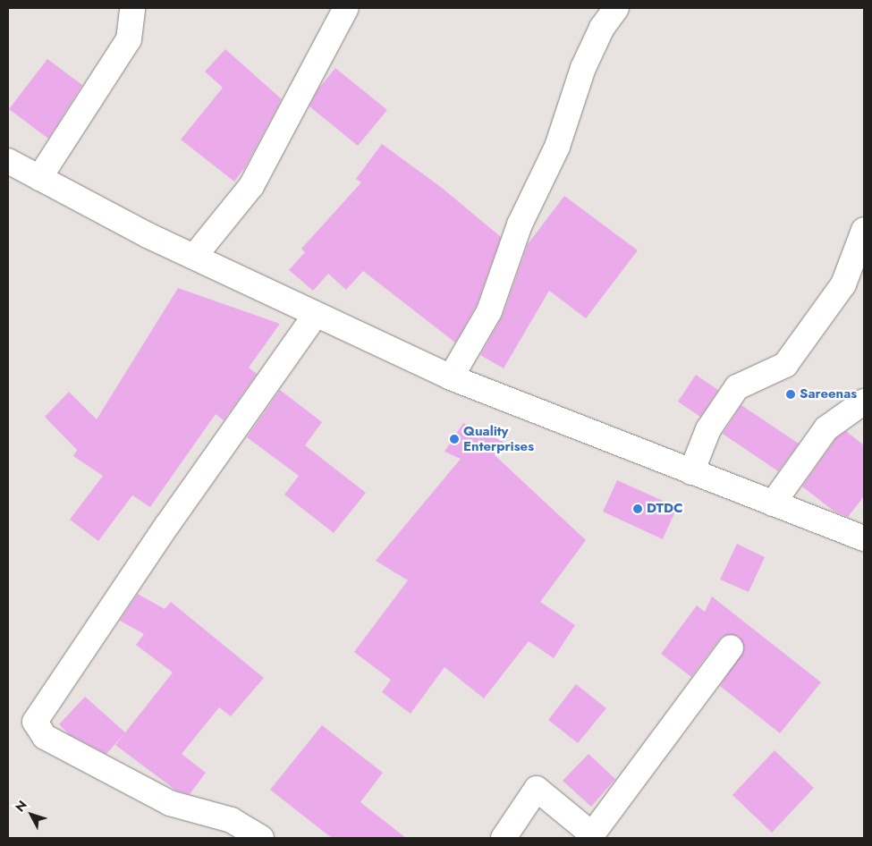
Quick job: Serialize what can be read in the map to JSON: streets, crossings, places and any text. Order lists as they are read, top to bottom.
{
  "places": ["Sareenas", "Quality Enterprises", "DTDC"],
  "north": "top left"
}
